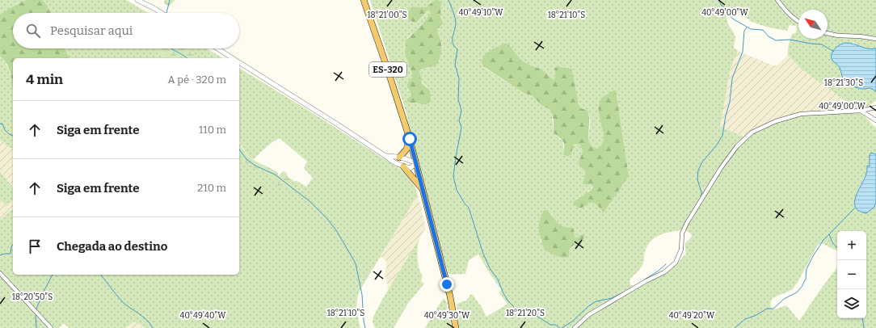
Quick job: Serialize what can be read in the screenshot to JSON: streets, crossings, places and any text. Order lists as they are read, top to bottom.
{
  "streets": {
    "main road": ["ES-320"]
  },
  "north": "top left",
  "page": {
    "search": "Pesquisar aqui",
    "heading": ["4 min", "A pé · 320 m"],
    "list": [
      ["Siga em frente", "110 m"],
      ["Siga em frente", "210 m"],
      "Chegada ao destino"
    ],
    "map_buttons": ["+", "−"]
  },
  "coordinates": [
    "40°49'00\"W",
    "40°49'10\"W",
    "18°21'00\"S",
    "18°21'10\"S",
    "18°21'30\"S",
    "18°20'50\"S",
    "18°21'20\"S",
    "40°49'40\"W",
    "40°49'30\"W",
    "40°49'20\"W"
  ]
}
